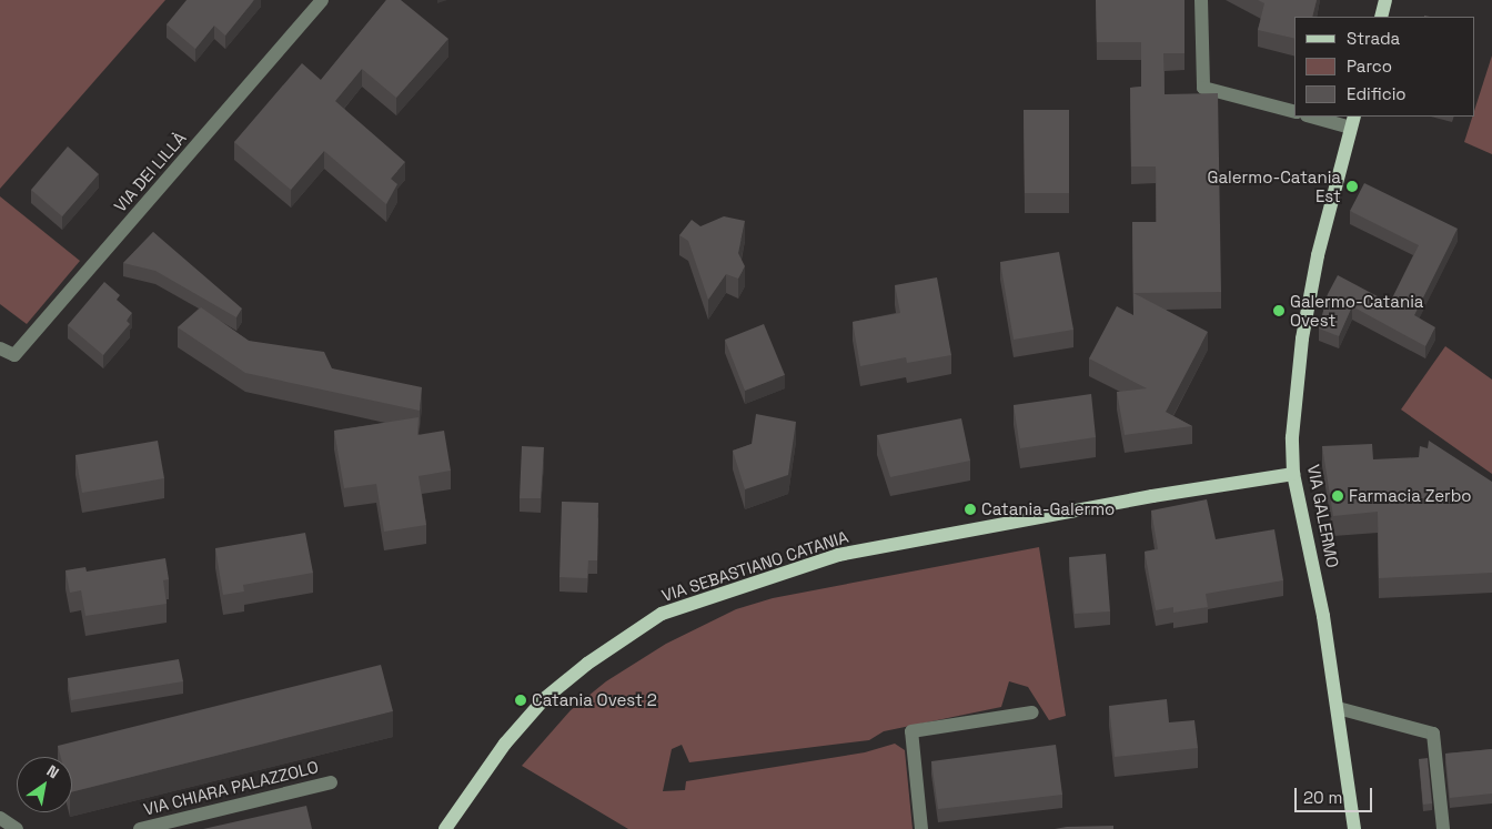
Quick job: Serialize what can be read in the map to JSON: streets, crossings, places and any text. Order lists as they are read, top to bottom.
{
  "streets": {
    "main road": ["VIA GALERMO", "VIA SEBASTIANO CATANIA"],
    "street": ["VIA DEI LILLÀ", "VIA CHIARA PALAZZOLO"]
  },
  "crossings": [
    ["VIA GALERMO", "VIA SEBASTIANO CATANIA"]
  ],
  "places": [
    "Galermo-Catania Est",
    "Galermo-Catania Ovest",
    "Farmacia Zerbo",
    "Catania-Galermo",
    "Catania Ovest 2"
  ],
  "legend": ["Strada", "Parco", "Edificio"],
  "scale_bar": "20 m",
  "north": "top right"
}
